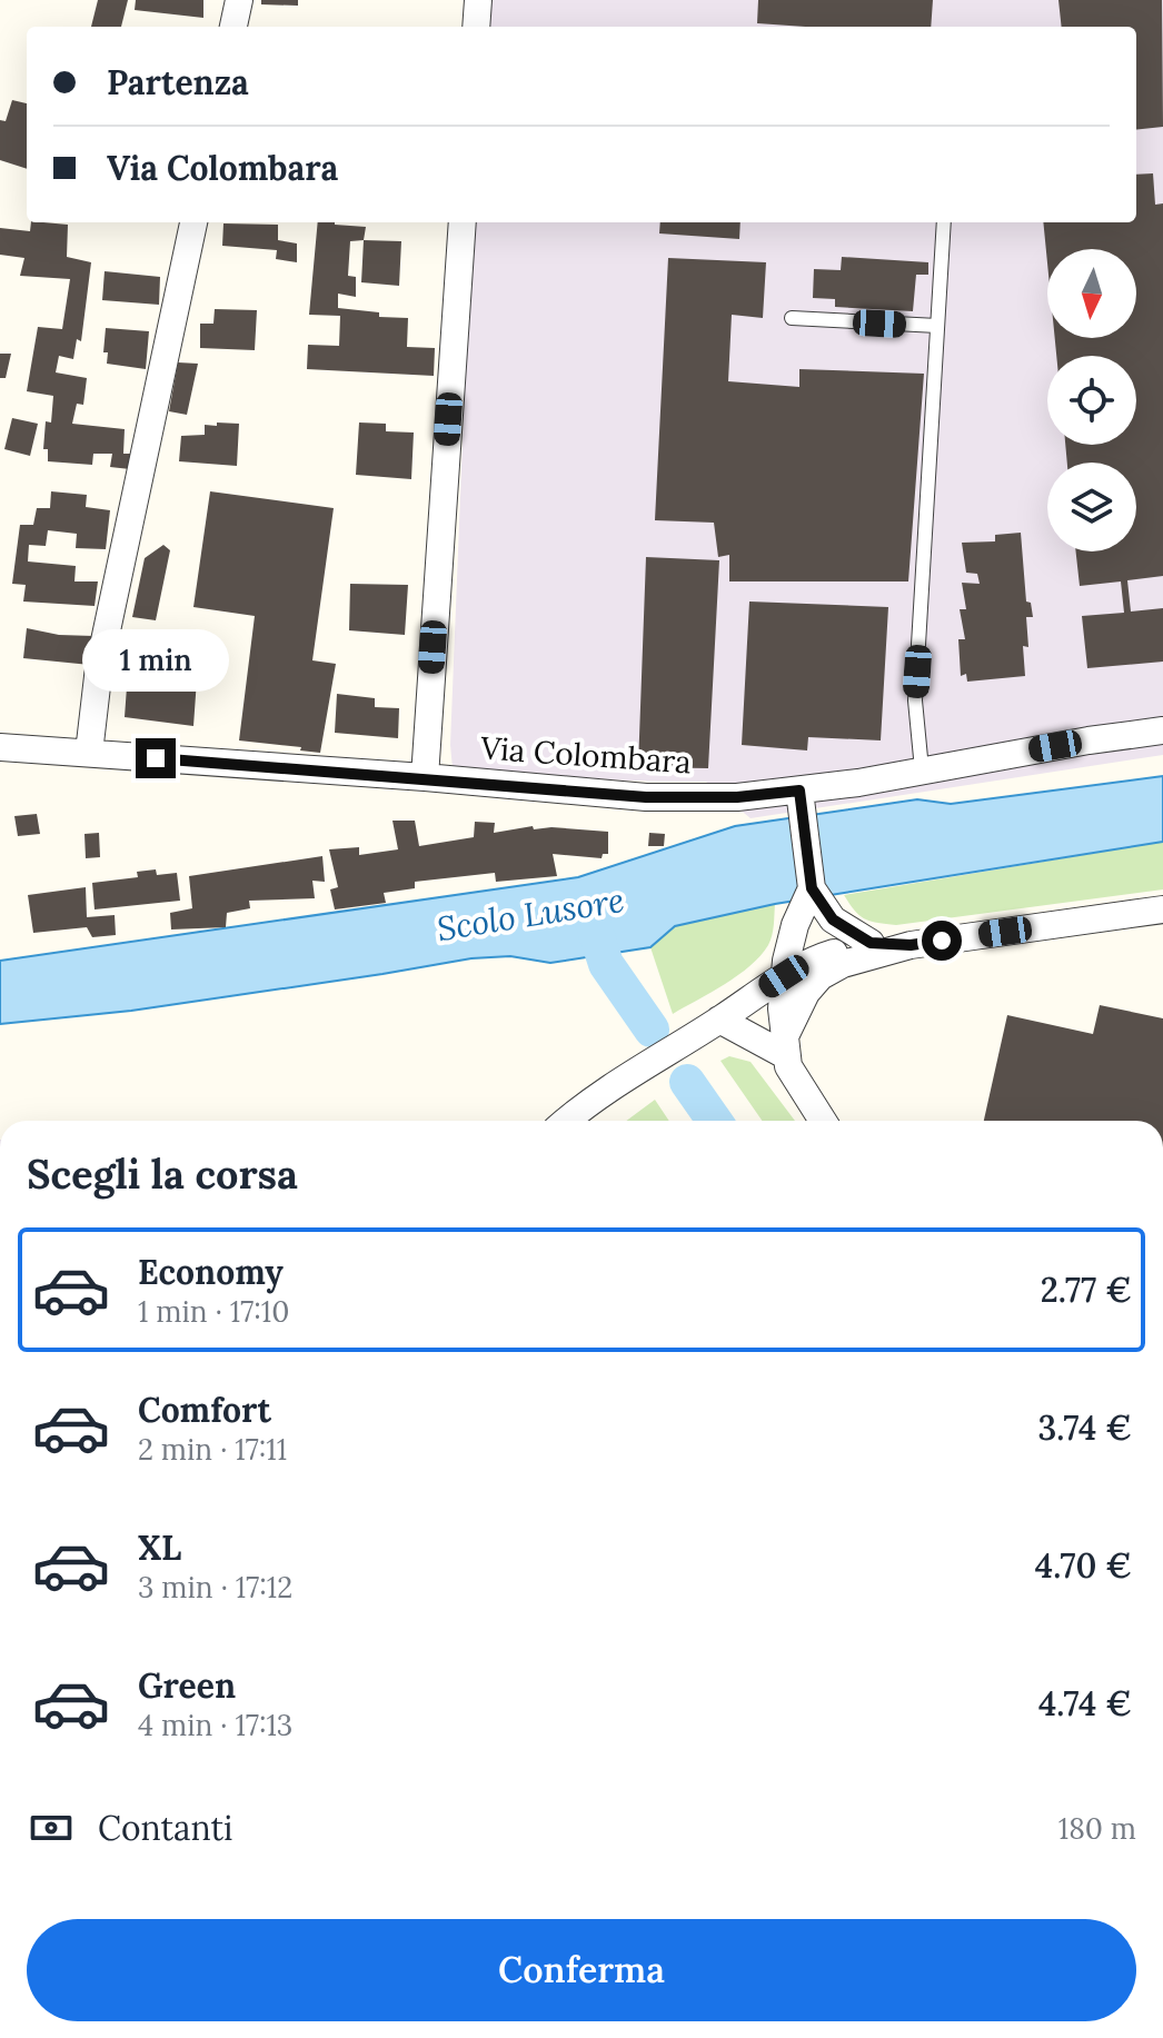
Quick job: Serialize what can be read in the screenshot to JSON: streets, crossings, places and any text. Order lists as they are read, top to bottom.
{
  "streets": {
    "street": ["Via Colombara"]
  },
  "water": ["Scolo Lusore"],
  "north": "bottom",
  "page": {
    "banner": ["Partenza", "Via Colombara"],
    "bubble": "1 min",
    "heading": "Scegli la corsa",
    "list": [
      {
        "name": "Economy",
        "note": "1 min · 17:10",
        "value": "2.77 €"
      },
      {
        "name": "Comfort",
        "note": "2 min · 17:11",
        "value": "3.74 €"
      },
      {
        "name": "XL",
        "note": "3 min · 17:12",
        "value": "4.70 €"
      },
      {
        "name": "Green",
        "note": "4 min · 17:13",
        "value": "4.74 €"
      }
    ],
    "pay": ["Contanti", "180 m"],
    "buttons": "Conferma"
  }
}
